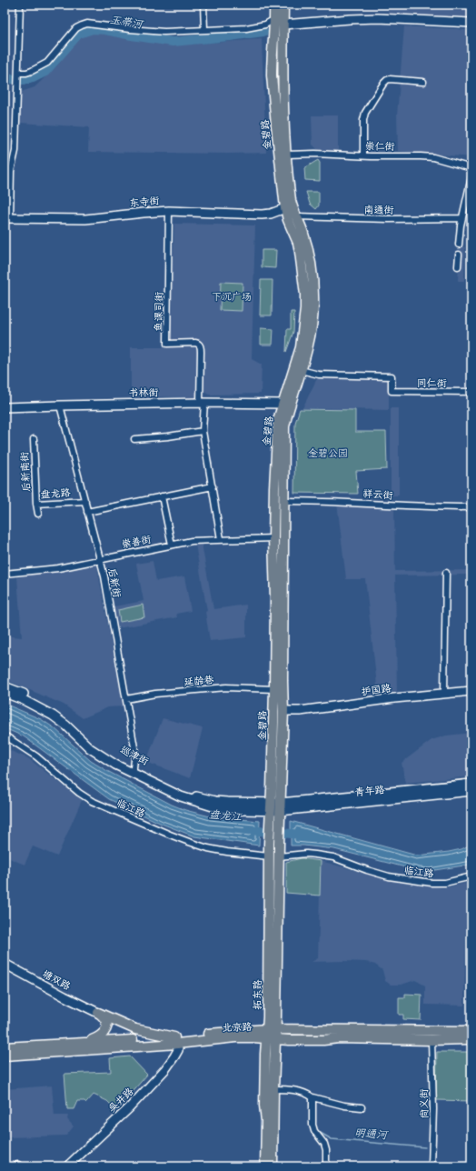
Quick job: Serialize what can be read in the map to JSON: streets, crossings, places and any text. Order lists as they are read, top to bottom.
{
  "streets": {
    "main road": ["金碧路", "拓东路", "北京路"],
    "street": [
      "崇仁街",
      "东寺街",
      "南通街",
      "鱼课司街",
      "同仁街",
      "书林街",
      "后新南街",
      "盘龙路",
      "祥云街",
      "崇善街",
      "后新街",
      "延龄巷",
      "护国路",
      "巡津街",
      "青年路",
      "临江路",
      "塘双路",
      "吴井路",
      "尚义街"
    ]
  },
  "crossings": [
    ["金碧路", "崇仁街"],
    ["金碧路", "东寺街"],
    ["金碧路", "南通街"],
    ["金碧路", "同仁街"],
    ["金碧路", "书林街"],
    ["金碧路", "祥云街"],
    ["金碧路", "崇善街"],
    ["金碧路", "延龄巷"],
    ["金碧路", "护国路"],
    ["金碧路", "巡津街"],
    ["金碧路", "青年路"],
    ["金碧路", "拓东路"],
    ["东寺街", "鱼课司街"],
    ["鱼课司街", "书林街"],
    ["书林街", "后新街"],
    ["后新南街", "盘龙路"],
    ["盘龙路", "后新街"],
    ["崇善街", "后新街"],
    ["后新街", "延龄巷"],
    ["后新街", "巡津街"],
    ["巡津街", "青年路"],
    ["临江路", "拓东路"],
    ["拓东路", "北京路"],
    ["北京路", "吴井路"],
    ["北京路", "尚义街"]
  ],
  "water": ["玉带河", "盘龙江", "明通河"],
  "parks": ["下沉广场", "金碧公园"]
}
